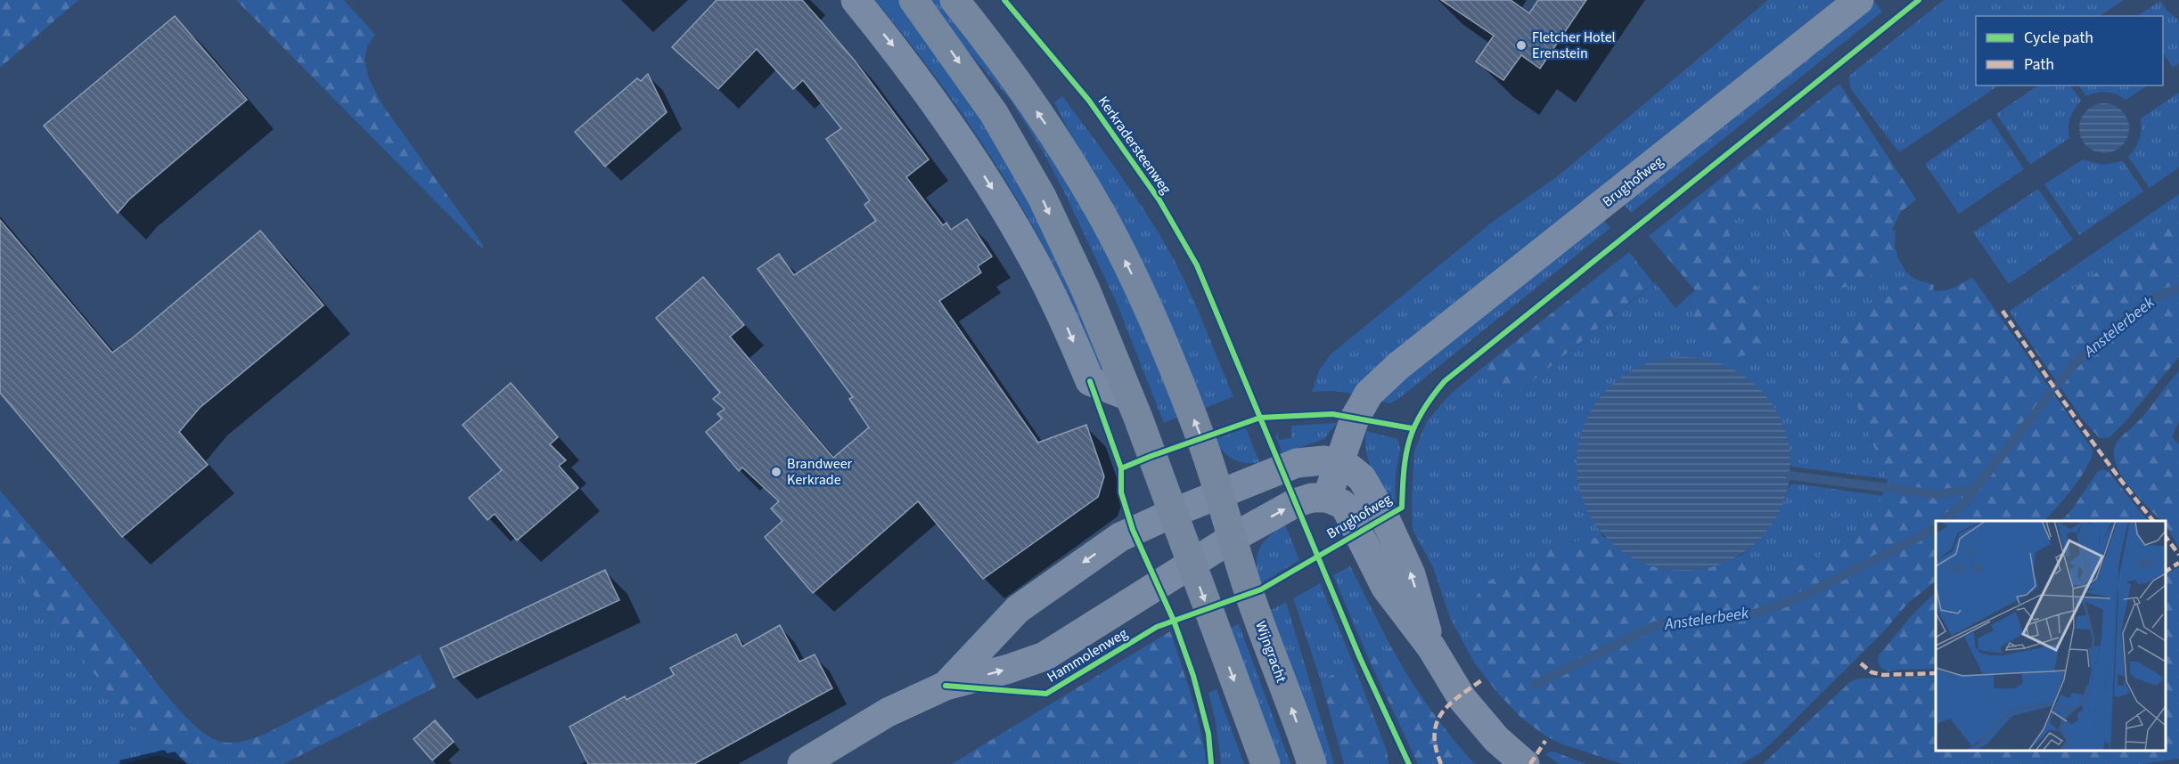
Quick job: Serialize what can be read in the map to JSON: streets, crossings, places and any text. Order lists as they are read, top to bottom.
{
  "streets": {
    "main road": ["Wijngracht"],
    "street": ["Brughofweg", "Hammolenweg"],
    "cycle path": ["Kerkradersteenweg"]
  },
  "crossings": [
    ["Brughofweg", "Hammolenweg"],
    ["Wijngracht", "Hammolenweg"]
  ],
  "water": ["Anstelerbeek"],
  "places": ["Fletcher Hotel Erenstein", "Brandweer Kerkrade"],
  "legend": ["Cycle path", "Path"]
}
